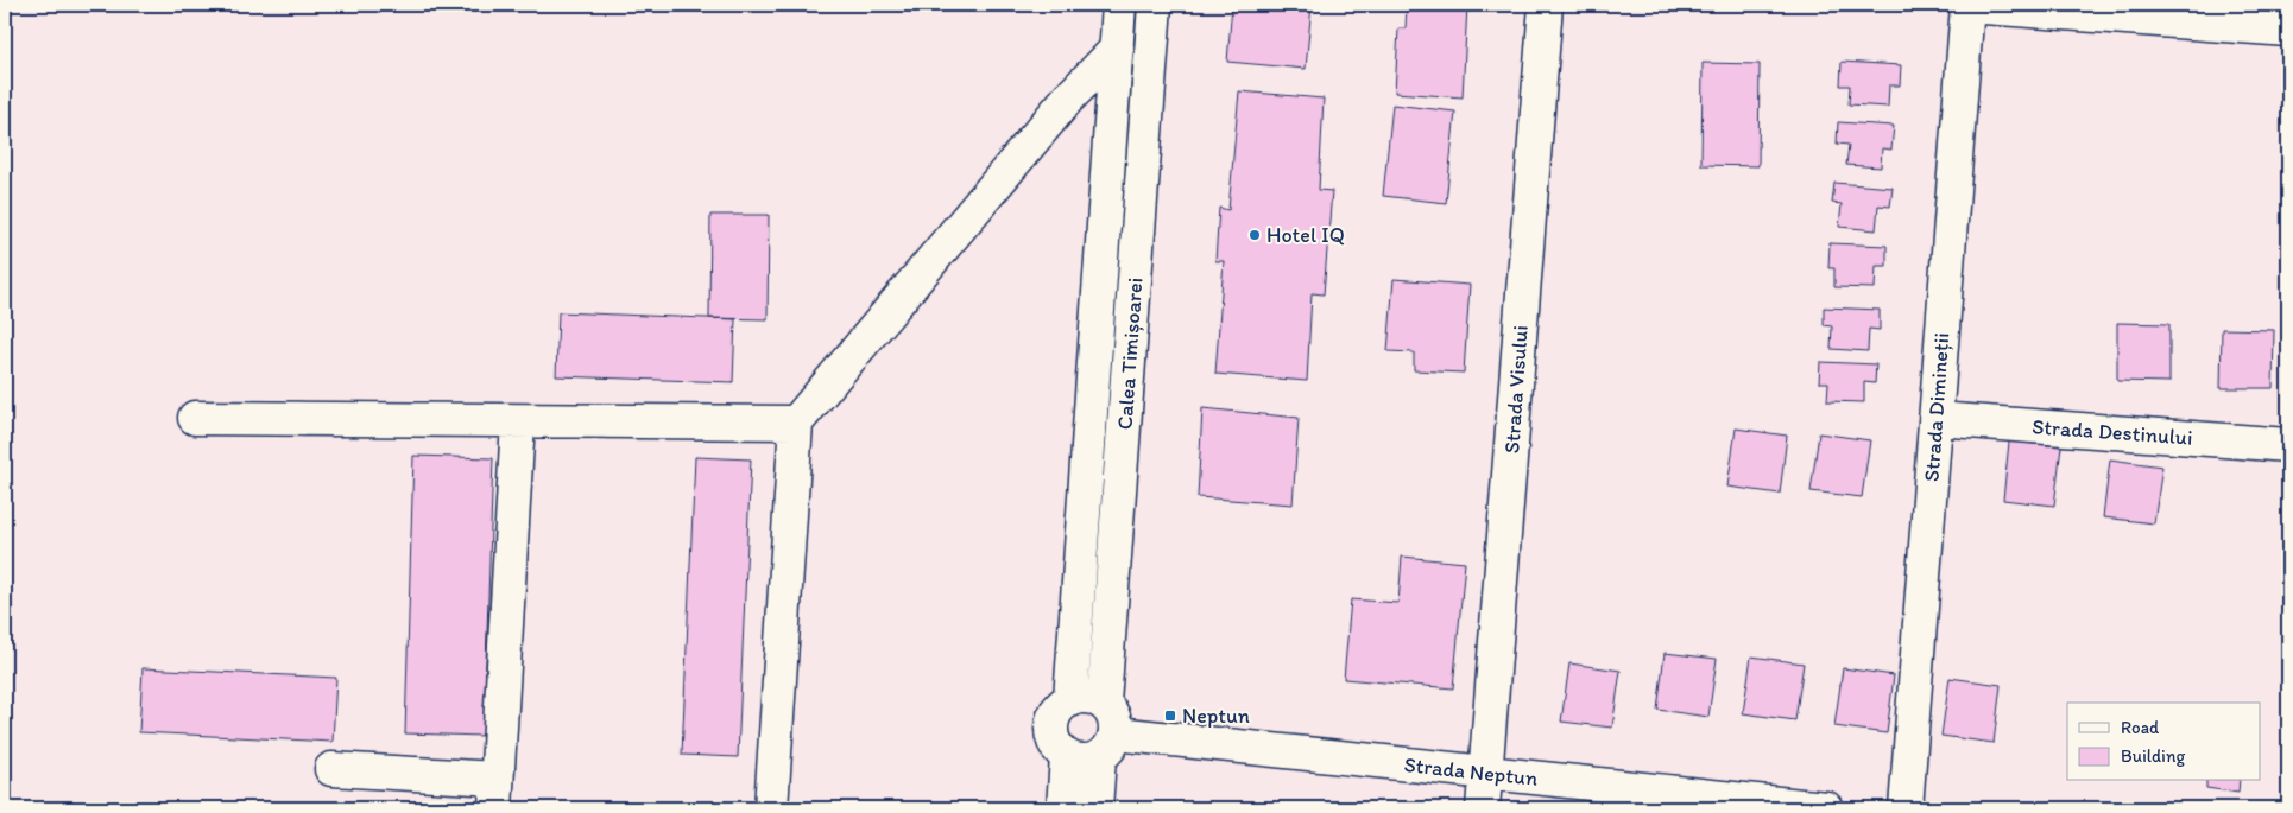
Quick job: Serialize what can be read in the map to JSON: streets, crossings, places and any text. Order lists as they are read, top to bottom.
{
  "streets": {
    "street": [
      "Calea Timișoarei",
      "Strada Visului",
      "Strada Dimineții",
      "Strada Destinului",
      "Strada Neptun"
    ]
  },
  "crossings": [
    ["Calea Timișoarei", "Strada Neptun"],
    ["Strada Visului", "Strada Neptun"],
    ["Strada Dimineții", "Strada Destinului"]
  ],
  "places": {
    "other": ["Hotel IQ"],
    "transit": ["Neptun"]
  },
  "legend": ["Road", "Building"]
}
